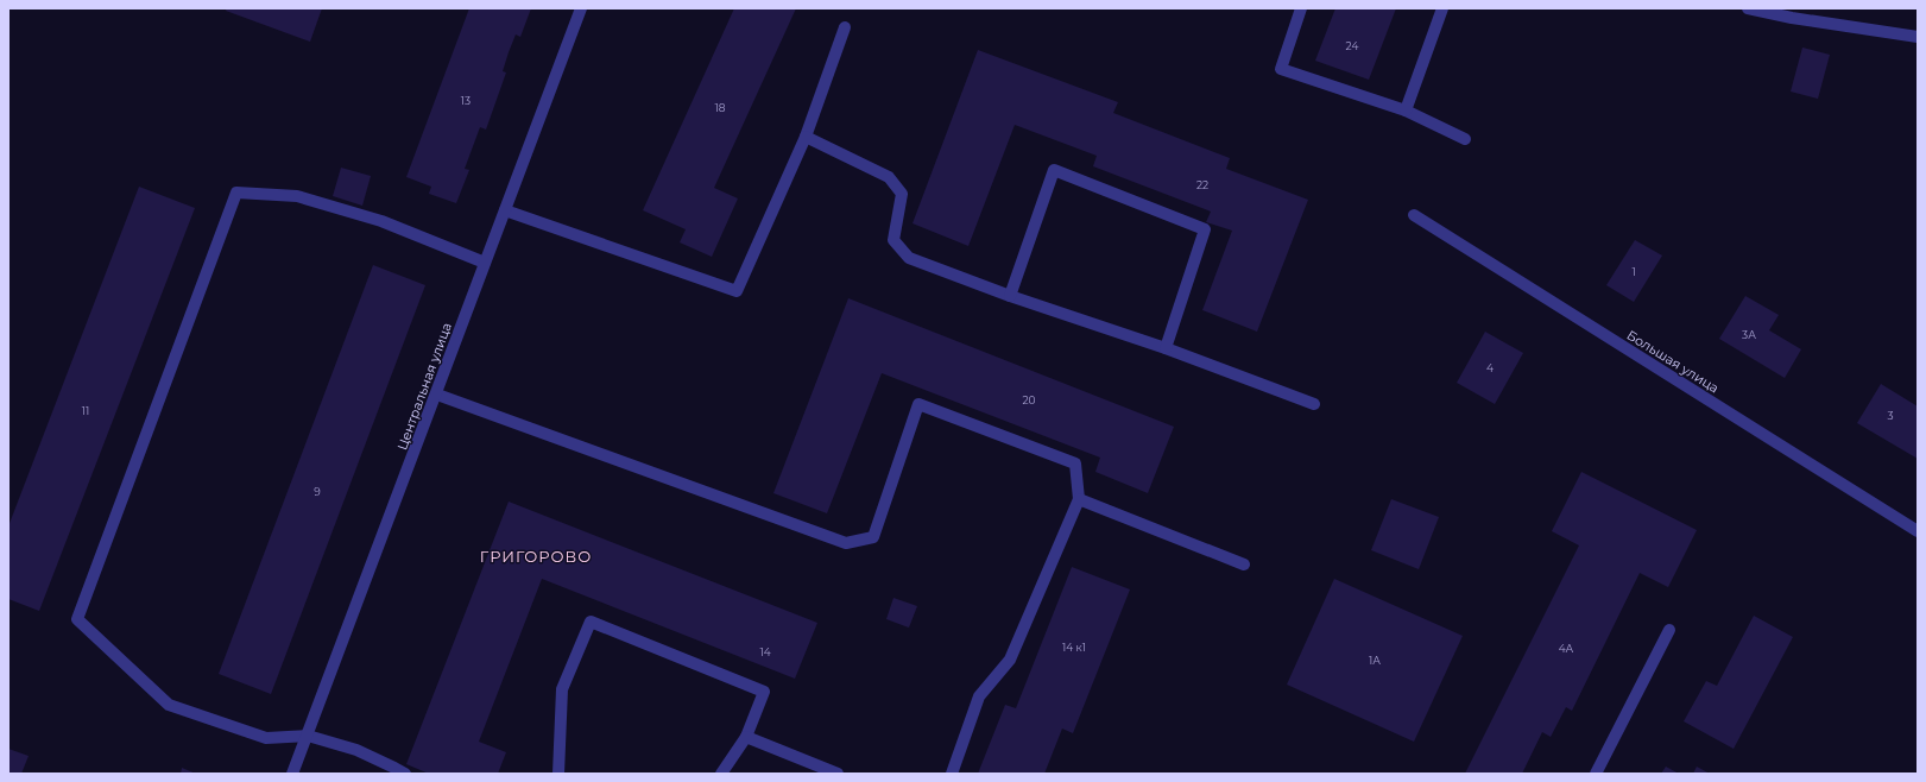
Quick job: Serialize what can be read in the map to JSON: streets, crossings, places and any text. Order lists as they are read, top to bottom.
{
  "streets": {
    "street": ["Большая улица", "Центральная улица"]
  },
  "districts": ["ГРИГОРОВО"],
  "house_numbers": [
    "24",
    "13",
    "18",
    "22",
    "1",
    "3А",
    "4",
    "20",
    "11",
    "3",
    "9",
    "14 к1",
    "4А",
    "14",
    "1А"
  ]
}
